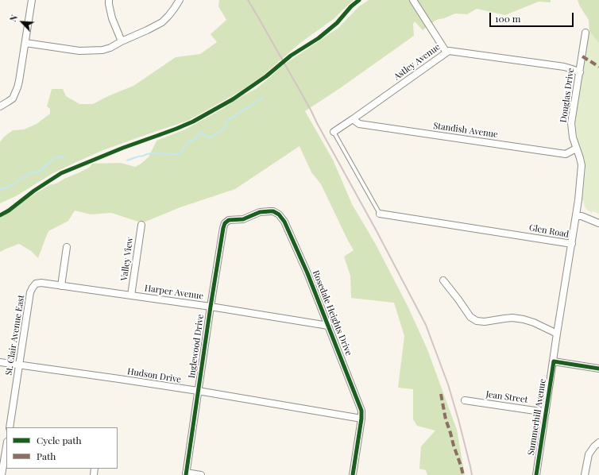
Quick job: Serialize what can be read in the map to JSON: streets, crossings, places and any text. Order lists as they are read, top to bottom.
{
  "streets": {
    "street": [
      "Astley Avenue",
      "Douglas Drive",
      "Standish Avenue",
      "Glen Road",
      "Valley View",
      "Harper Avenue",
      "Rosedale Heights Drive",
      "St. Clair Avenue East",
      "Inglewood Drive",
      "Hudson Drive",
      "Jean Street",
      "Summerhill Avenue"
    ]
  },
  "crossings": [
    ["Astley Avenue", "Douglas Drive"],
    ["Astley Avenue", "Standish Avenue"],
    ["Douglas Drive", "Standish Avenue"],
    ["Douglas Drive", "Glen Road"],
    ["Glen Road", "Summerhill Avenue"],
    ["Valley View", "Harper Avenue"],
    ["Harper Avenue", "Rosedale Heights Drive"],
    ["Harper Avenue", "St. Clair Avenue East"],
    ["Harper Avenue", "Inglewood Drive"],
    ["Rosedale Heights Drive", "Inglewood Drive"],
    ["Rosedale Heights Drive", "Hudson Drive"],
    ["St. Clair Avenue East", "Hudson Drive"],
    ["Inglewood Drive", "Hudson Drive"],
    ["Jean Street", "Summerhill Avenue"]
  ],
  "legend": ["Cycle path", "Path"],
  "scale_bar": "100 m",
  "north": "top left"
}
